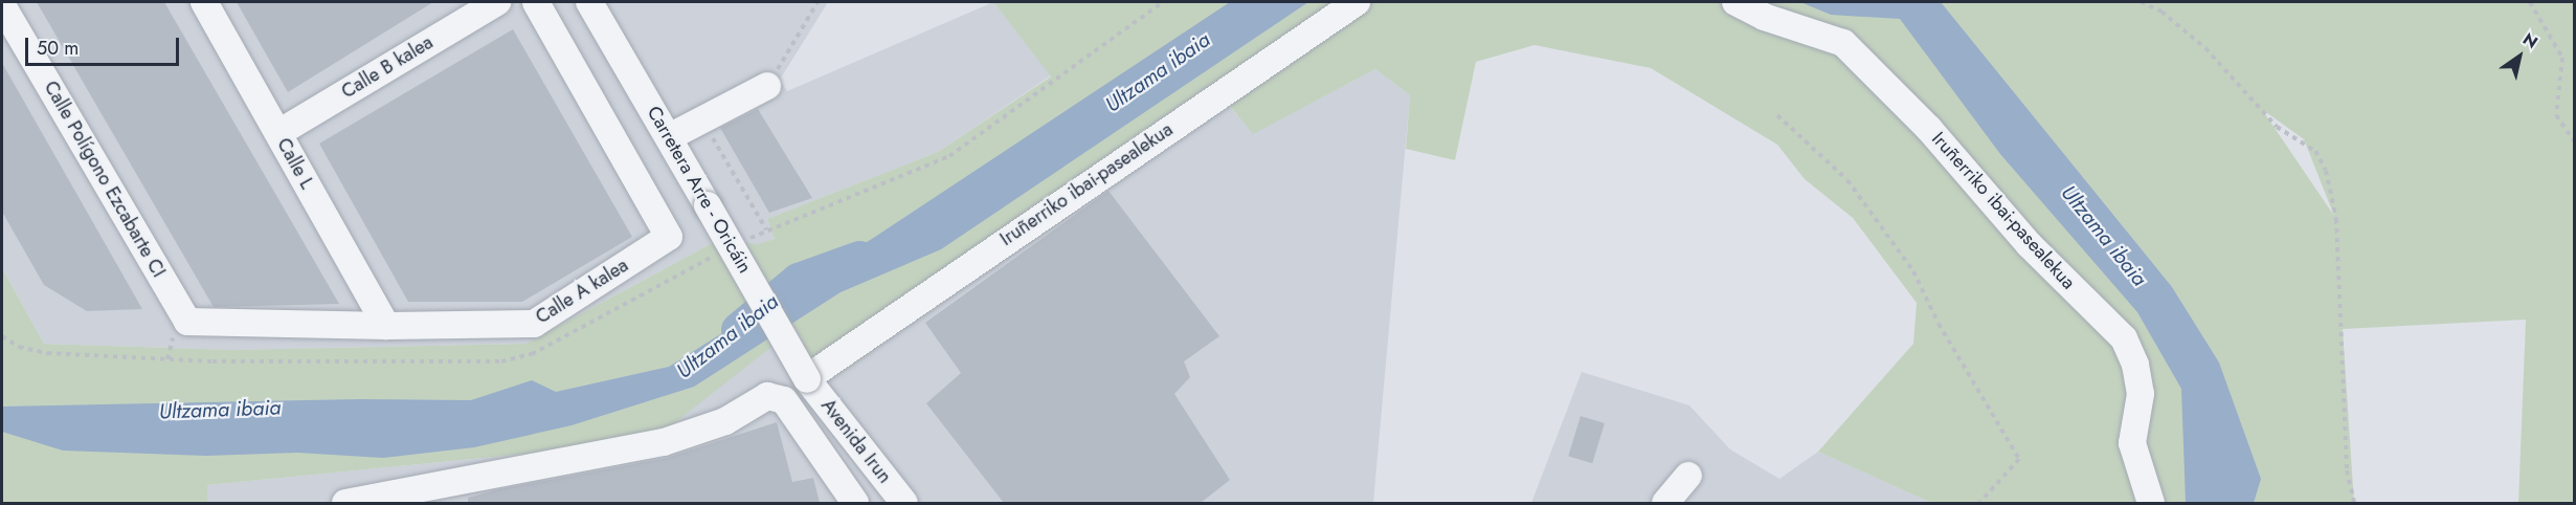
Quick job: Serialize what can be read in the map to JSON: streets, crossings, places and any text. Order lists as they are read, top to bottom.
{
  "streets": {
    "street": [
      "Calle B kalea",
      "Calle L",
      "Calle Polígono Ezcabarte CI",
      "Iruñerriko ibai-pasealekua",
      "Carretera Arre - Oricáin",
      "Calle A kalea",
      "Avenida Irun"
    ]
  },
  "crossings": [
    ["Calle B kalea", "Calle L"],
    ["Calle L", "Calle A kalea"],
    ["Calle Polígono Ezcabarte CI", "Calle A kalea"],
    ["Iruñerriko ibai-pasealekua", "Carretera Arre - Oricáin"],
    ["Iruñerriko ibai-pasealekua", "Avenida Irun"],
    ["Carretera Arre - Oricáin", "Avenida Irun"]
  ],
  "water": ["Ultzama ibaia"],
  "scale_bar": "50 m",
  "north": "top right"
}
